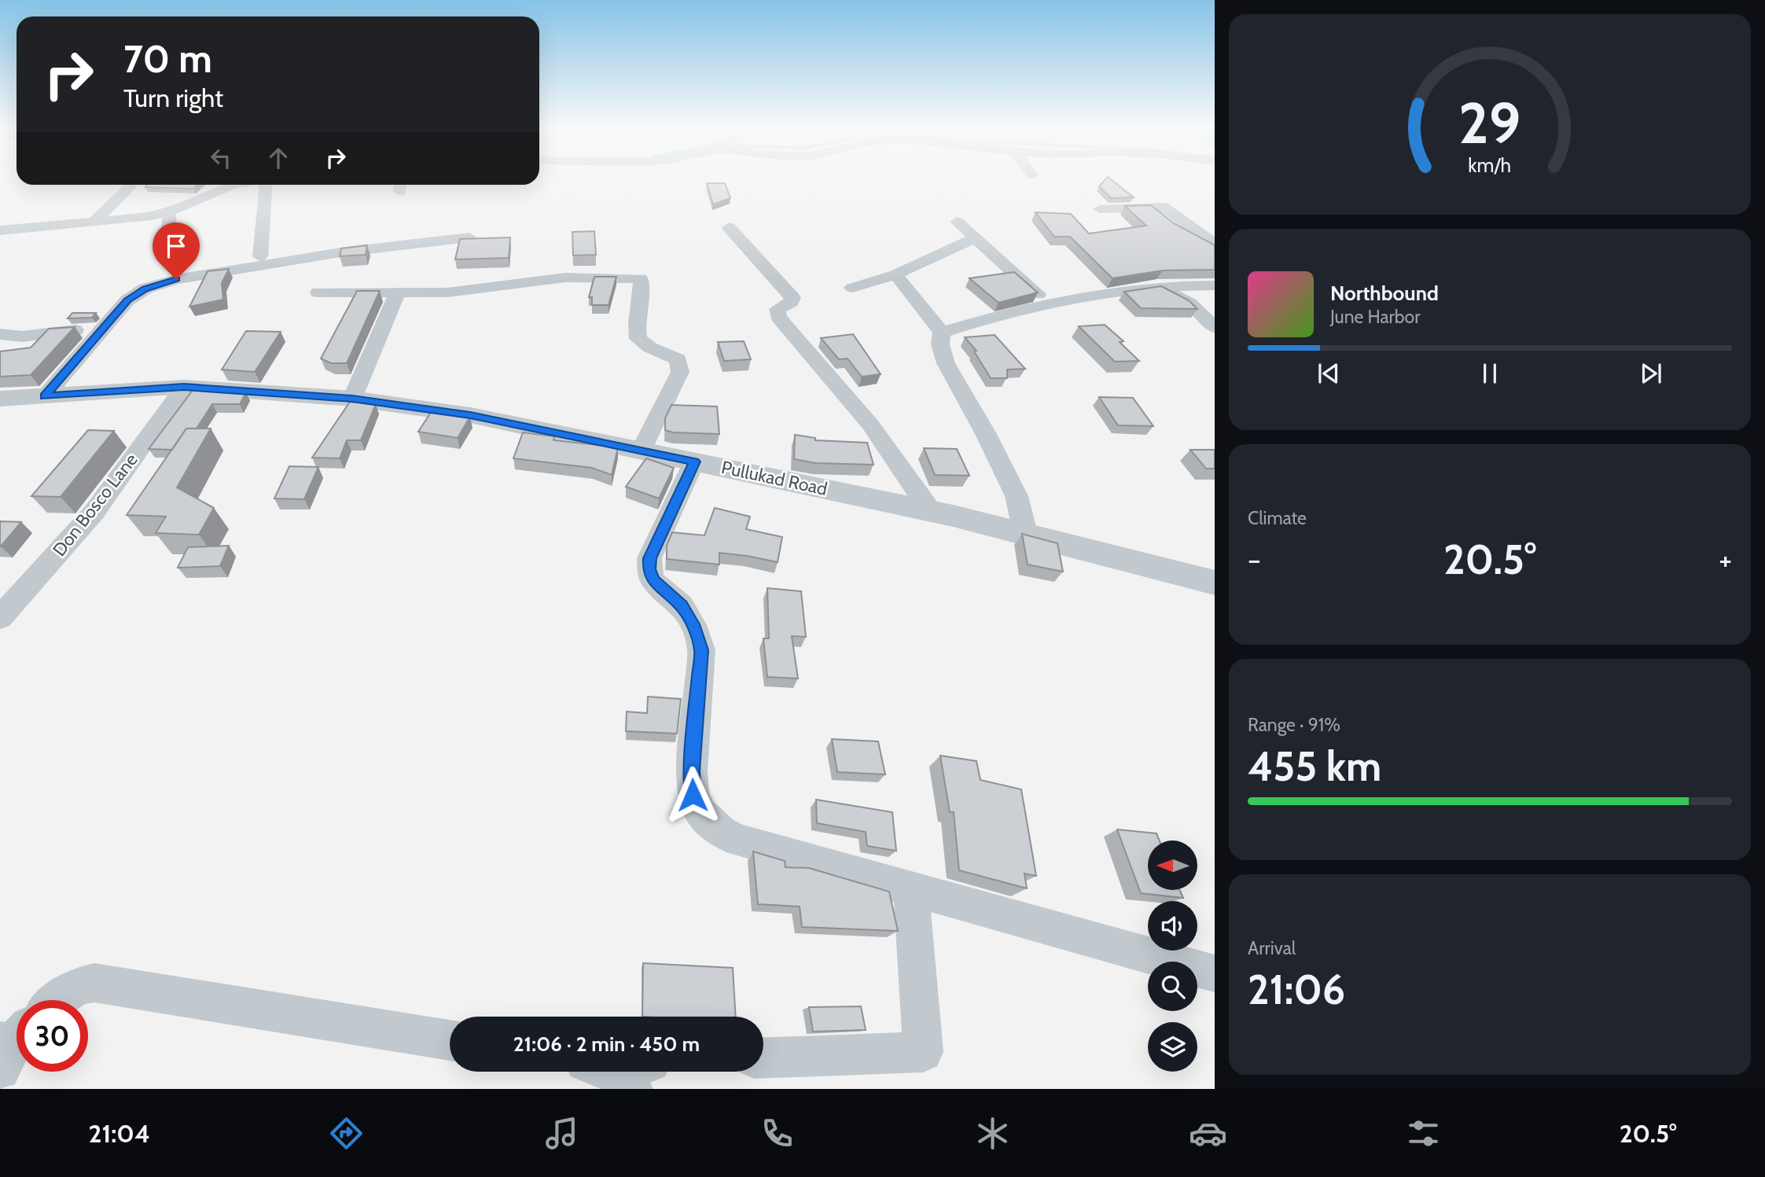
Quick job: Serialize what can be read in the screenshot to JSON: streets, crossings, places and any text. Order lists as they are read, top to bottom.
{
  "streets": {
    "street": ["Pullukad Road", "Don Bosco Lane"]
  },
  "crossings": [
    ["Pullukad Road", "Don Bosco Lane"]
  ],
  "north": "left",
  "page": {
    "turn": ["70 m", "Turn right"],
    "song": ["Northbound", "June Harbor"],
    "tile": [
      "Climate",
      ["Range · 91%", "455 km"],
      ["Arrival", "21:06"]
    ],
    "heat": ["−", "20.5°", "+"],
    "limit": "30",
    "trip": "21:06 · 2 min · 450 m",
    "tabs": ["21:04", "20.5°"],
    "gauge": ["29", "km/h"]
  }
}
